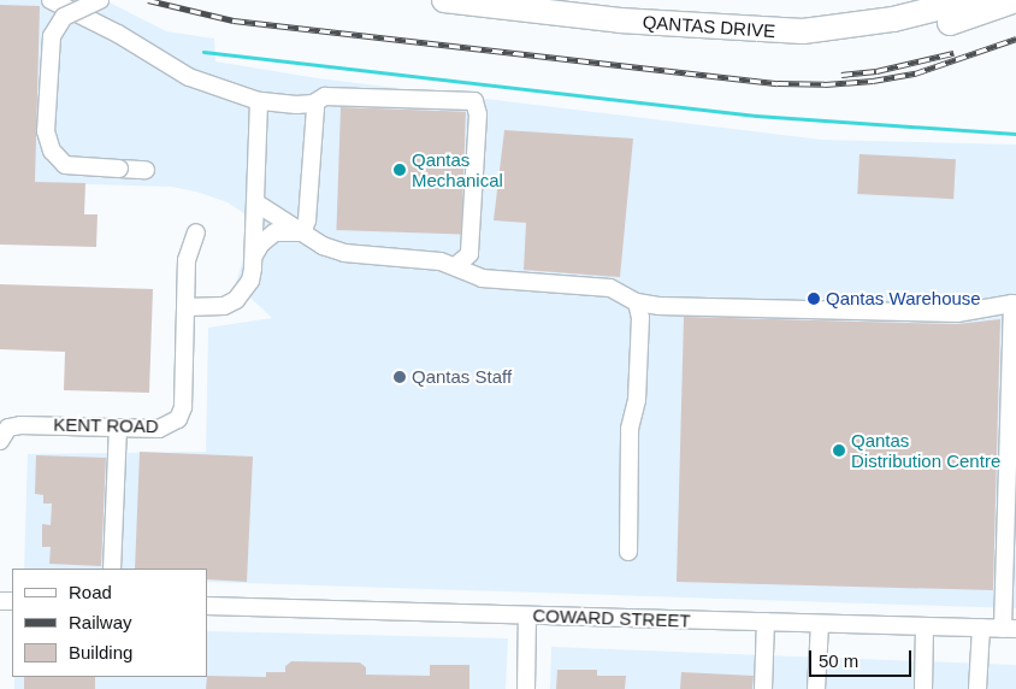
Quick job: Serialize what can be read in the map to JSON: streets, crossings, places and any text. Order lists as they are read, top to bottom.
{
  "streets": {
    "highway": ["QANTAS DRIVE"],
    "street": ["KENT ROAD", "COWARD STREET"]
  },
  "places": [
    "Qantas Mechanical",
    "Qantas Warehouse",
    "Qantas Staff",
    "Qantas Distribution Centre"
  ],
  "legend": ["Road", "Railway", "Building"],
  "scale_bar": "50 m"
}
